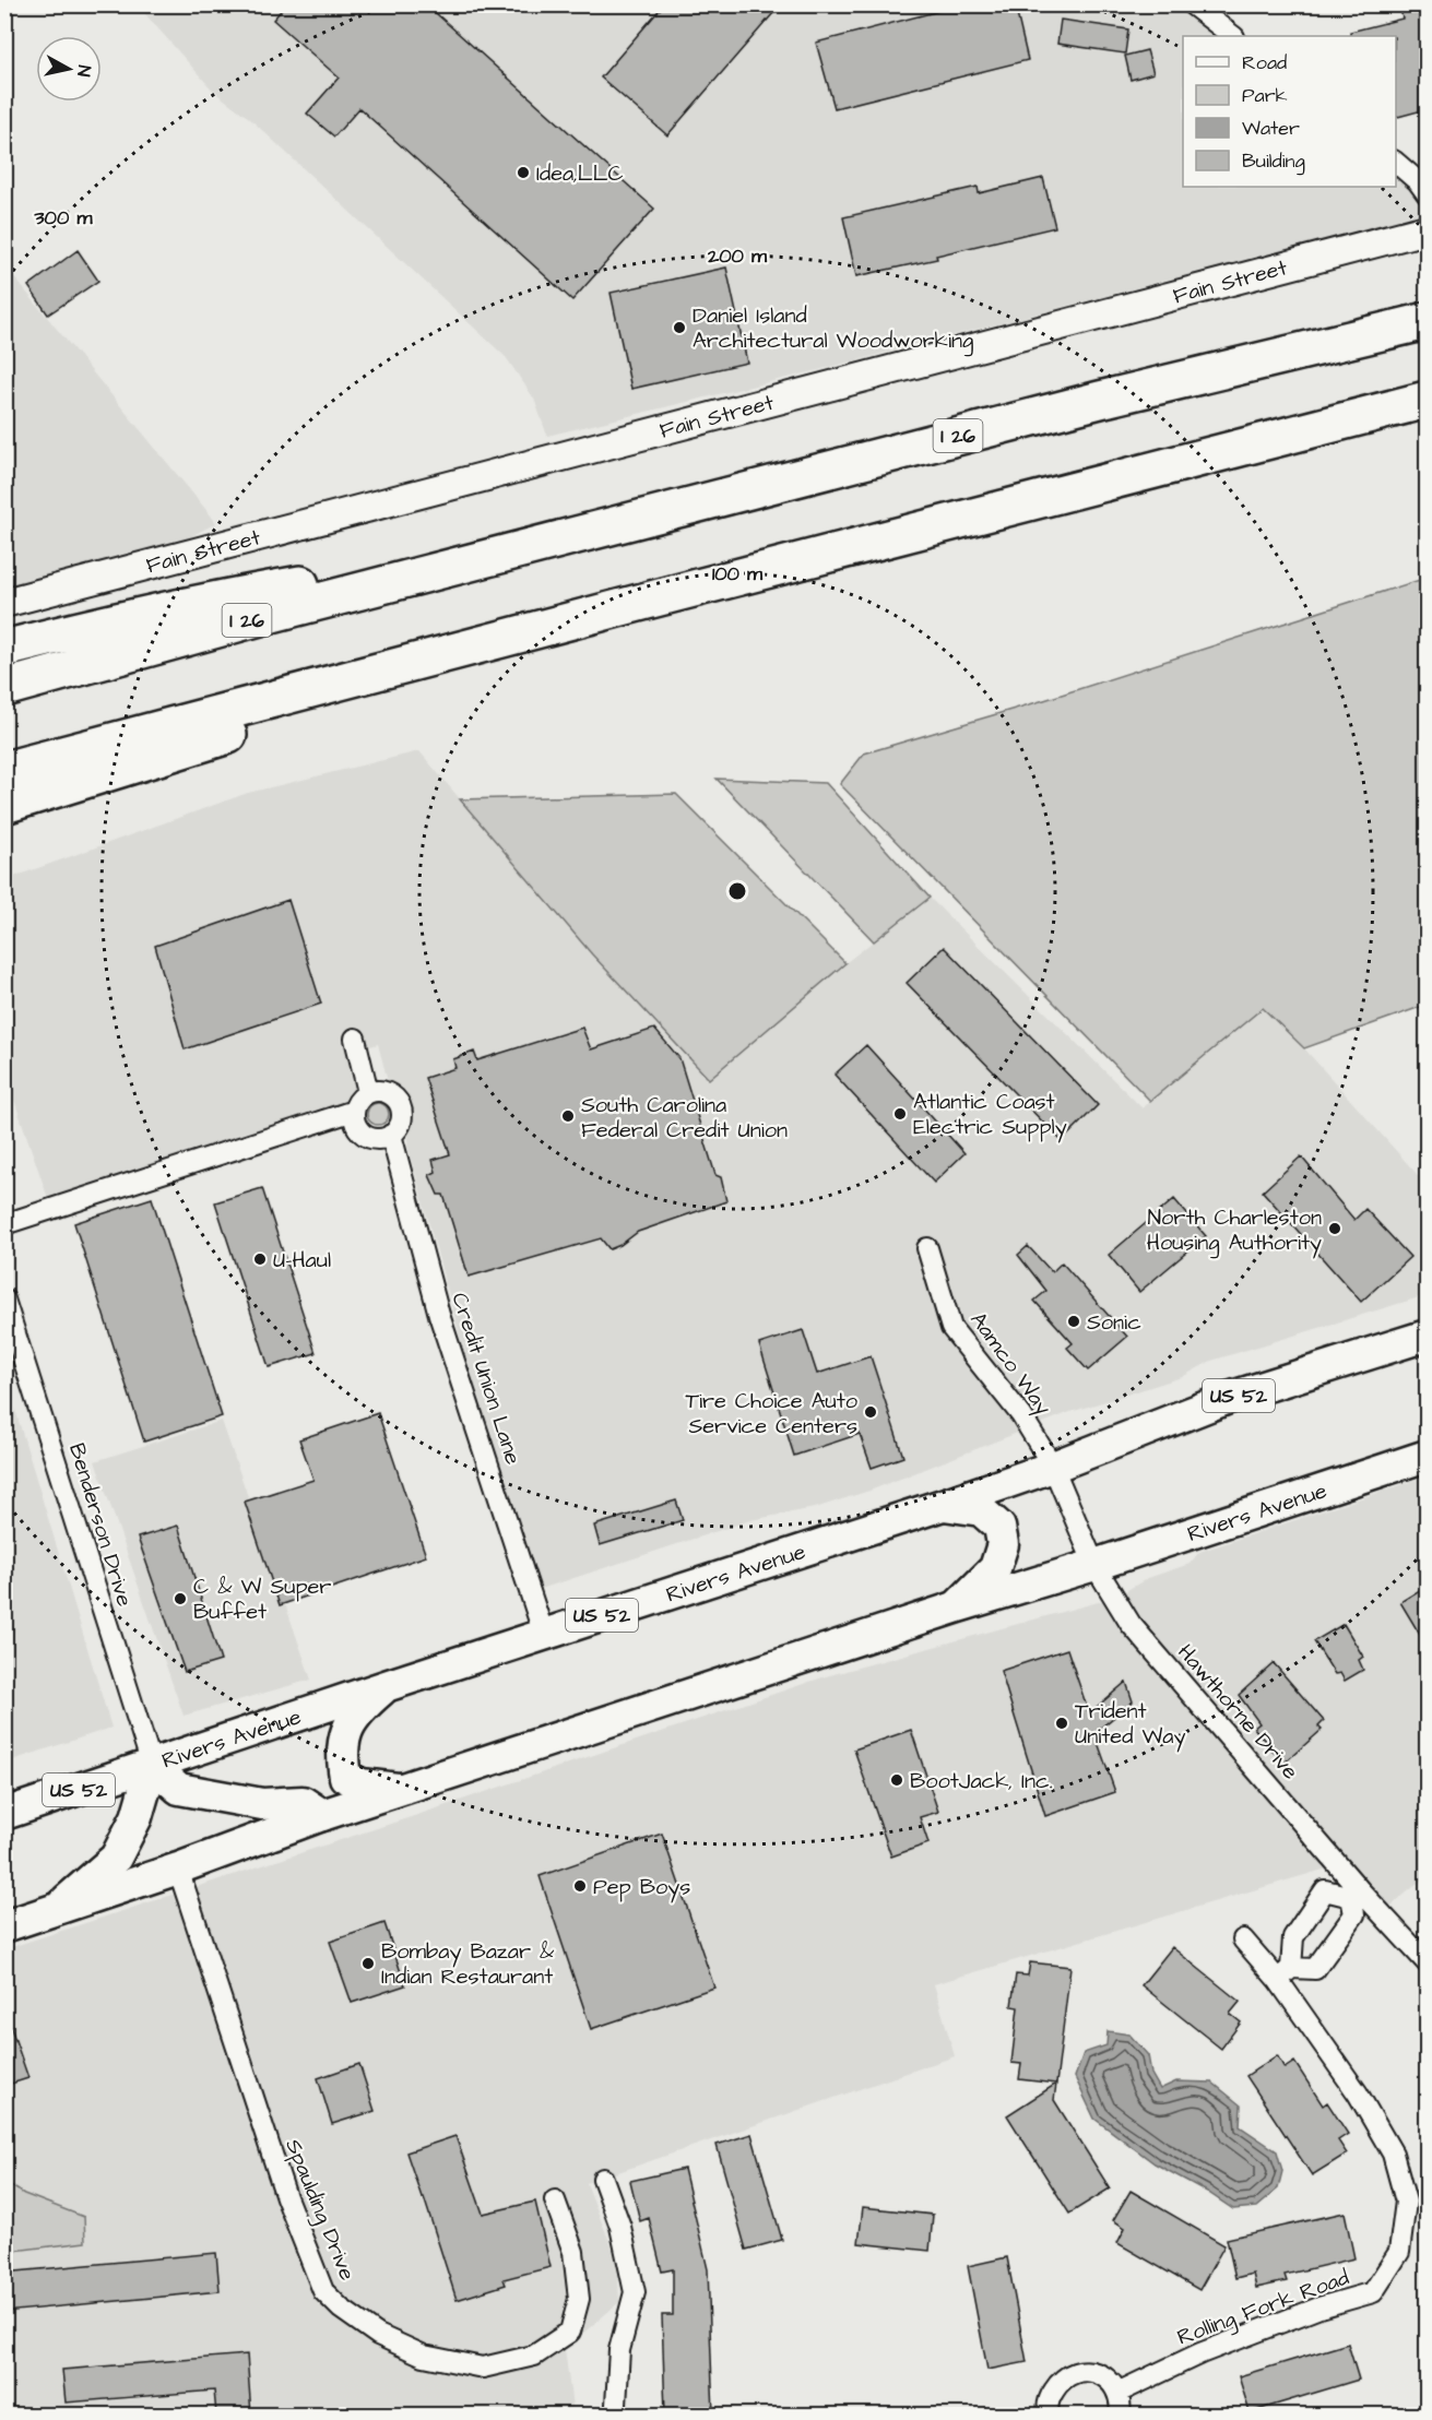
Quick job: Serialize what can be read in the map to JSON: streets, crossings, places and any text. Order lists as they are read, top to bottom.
{
  "streets": {
    "highway": ["I 26"],
    "main road": ["US 52", "Rivers Avenue"],
    "street": [
      "Fain Street",
      "Aamco Way",
      "Credit Union Lane",
      "Benderson Drive",
      "Hawthorne Drive",
      "Spaulding Drive",
      "Rolling Fork Road"
    ]
  },
  "crossings": [
    ["Aamco Way", "Rivers Avenue"],
    ["Aamco Way", "Hawthorne Drive"],
    ["Credit Union Lane", "Rivers Avenue"],
    ["Rivers Avenue", "Benderson Drive"],
    ["Rivers Avenue", "Hawthorne Drive"],
    ["Rivers Avenue", "Spaulding Drive"]
  ],
  "places": [
    "Idea,LLC",
    "Daniel Island Architectural Woodworking",
    "Atlantic Coast Electric Supply",
    "South Carolina Federal Credit Union",
    "North Charleston Housing Authority",
    "U-Haul",
    "Sonic",
    "Tire Choice Auto Service Centers",
    "C & W Super Buffet",
    "Trident United Way",
    "BootJack, Inc.",
    "Pep Boys",
    "Bombay Bazar & Indian Restaurant"
  ],
  "legend": [
    "Road",
    "Park",
    "Water",
    "Building"
  ],
  "north": "right",
  "rings": ["300 m", "200 m", "100 m"]
}
